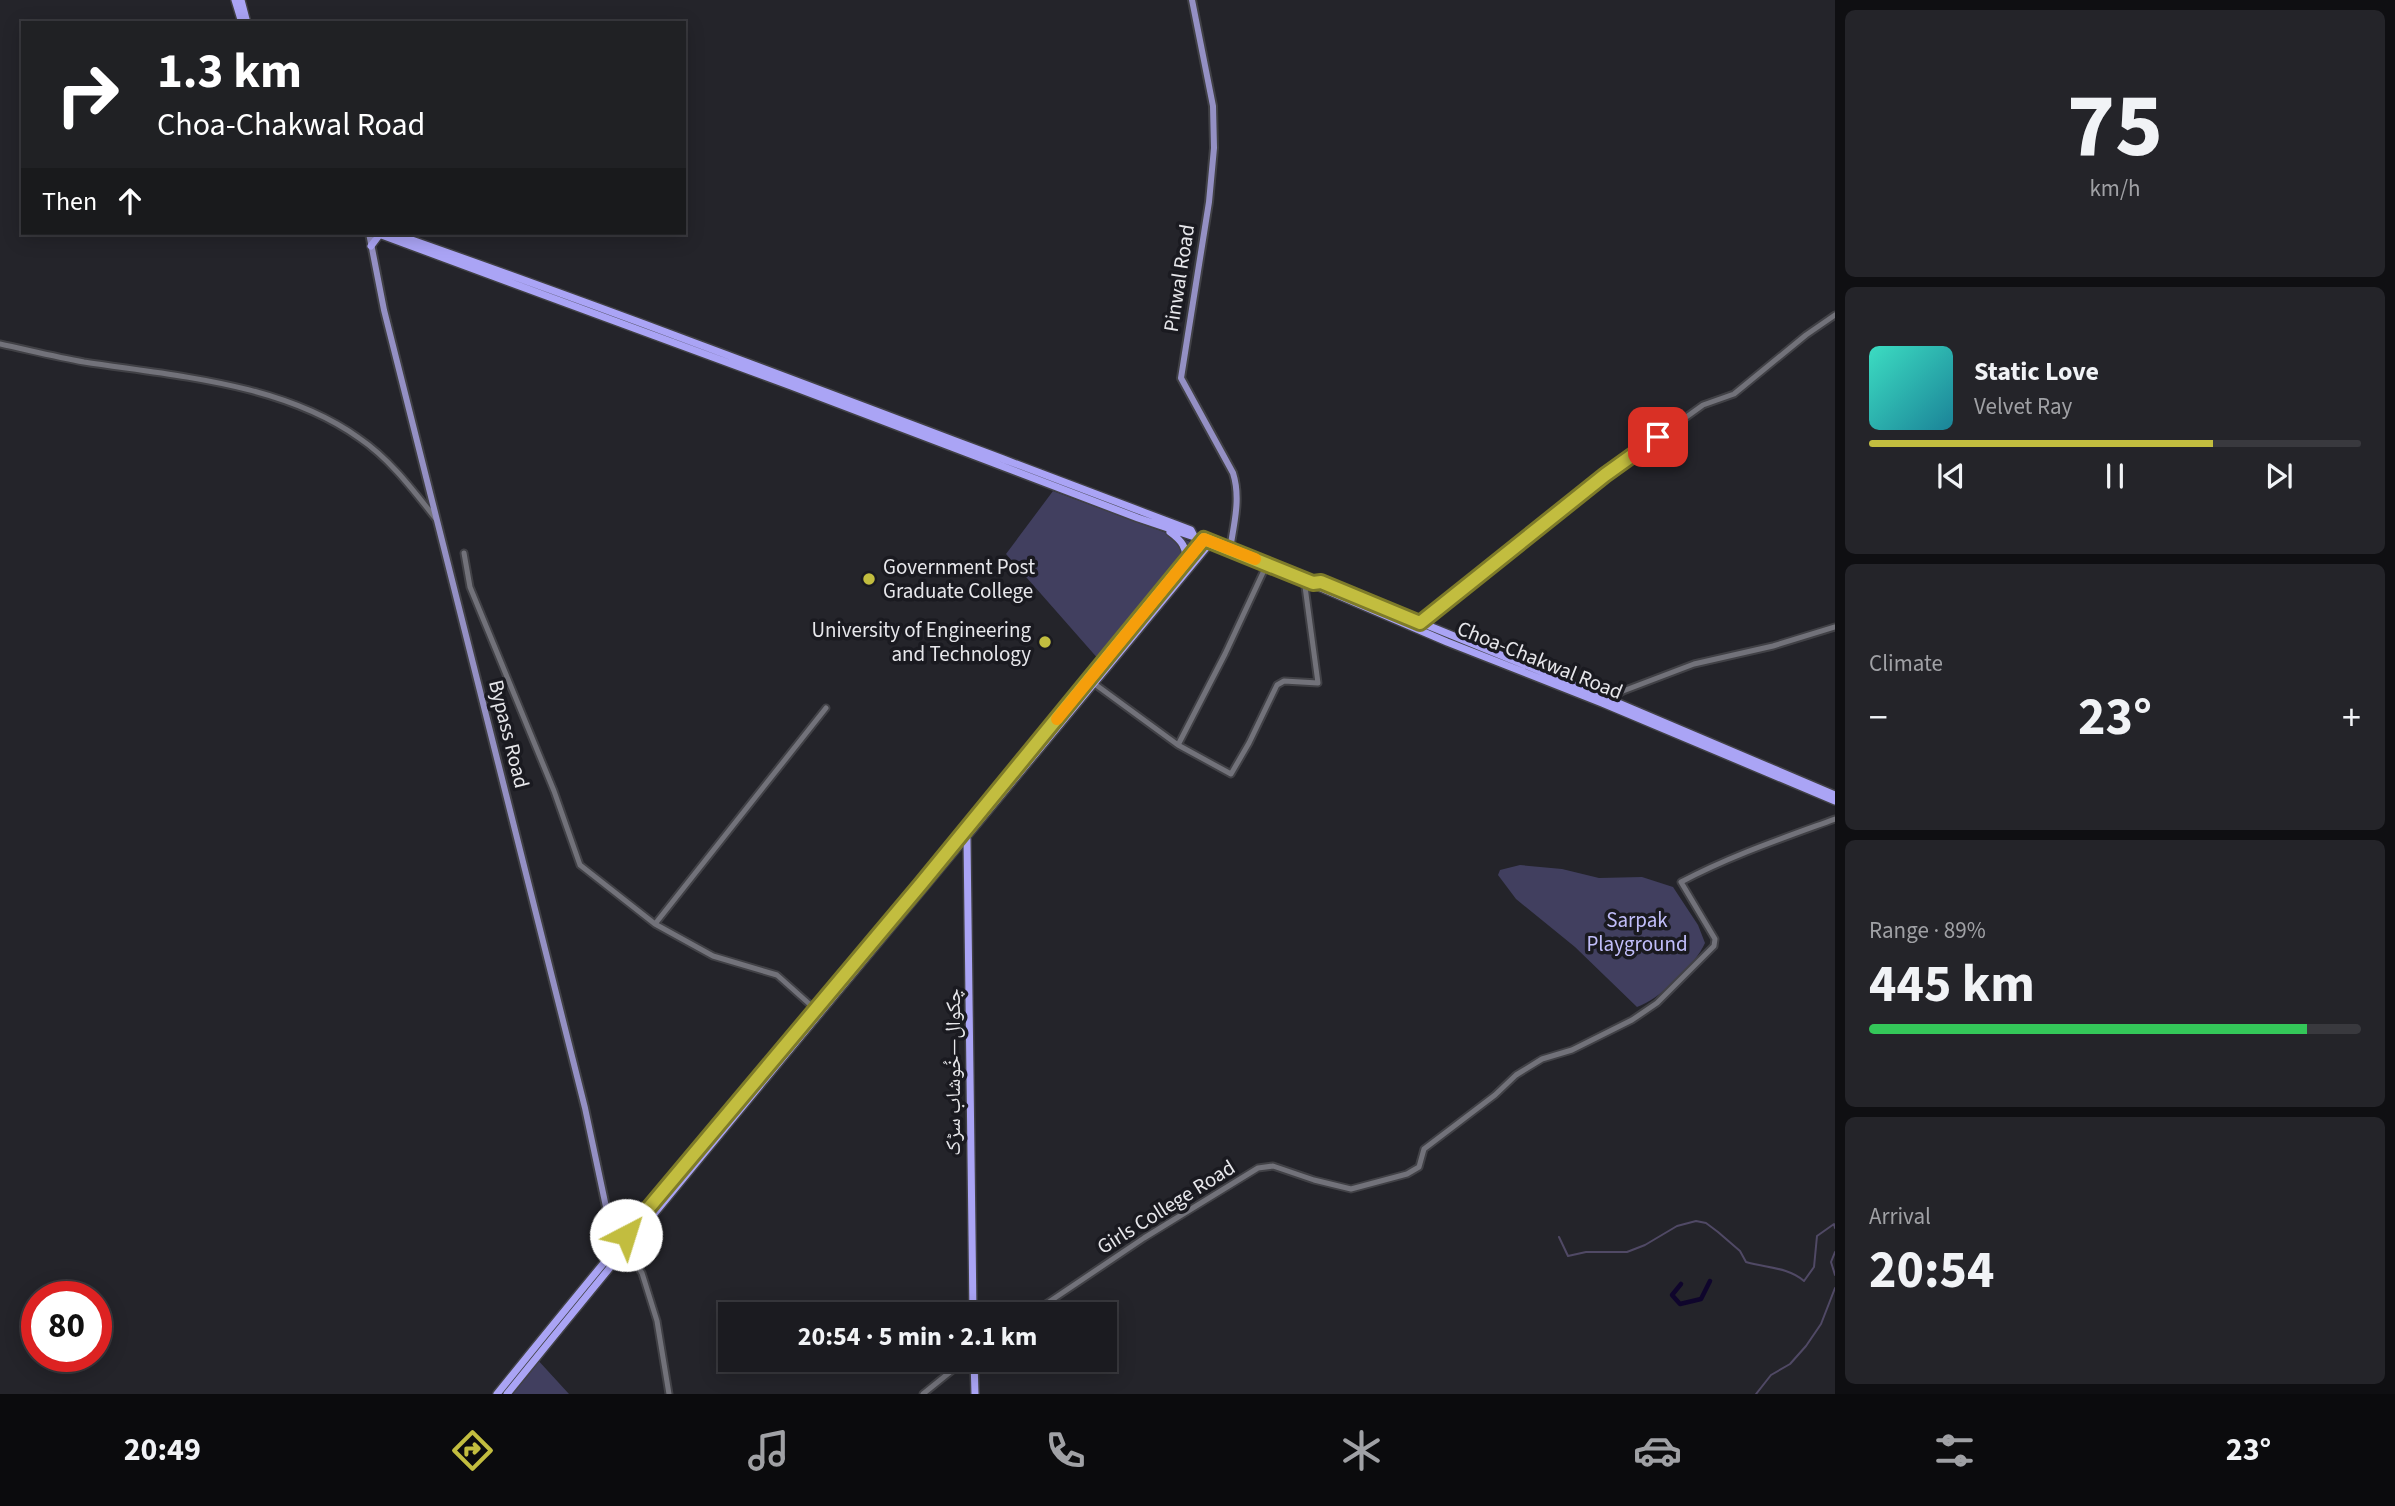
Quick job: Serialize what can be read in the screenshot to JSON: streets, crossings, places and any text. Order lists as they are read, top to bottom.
{
  "streets": {
    "highway": ["Choa-Chakwal Road", "چکوال—خُوشاب سڑک"],
    "main road": ["Pinwal Road", "Bypass Road"],
    "street": ["Girls College Road"]
  },
  "crossings": [
    ["Pinwal Road", "Choa-Chakwal Road"]
  ],
  "parks": ["Sarpak Playground"],
  "places": ["Government Post Graduate College", "University of Engineering and Technology"],
  "page": {
    "tile": [
      ["75", "km/h"],
      "Climate",
      ["Range · 89%", "445 km"],
      ["Arrival", "20:54"]
    ],
    "turn": ["1.3 km", "Choa-Chakwal Road"],
    "then": "Then",
    "song": ["Static Love", "Velvet Ray"],
    "heat": ["−", "23°", "+"],
    "limit": "80",
    "trip": "20:54 · 5 min · 2.1 km",
    "tabs": ["20:49", "23°"]
  }
}
